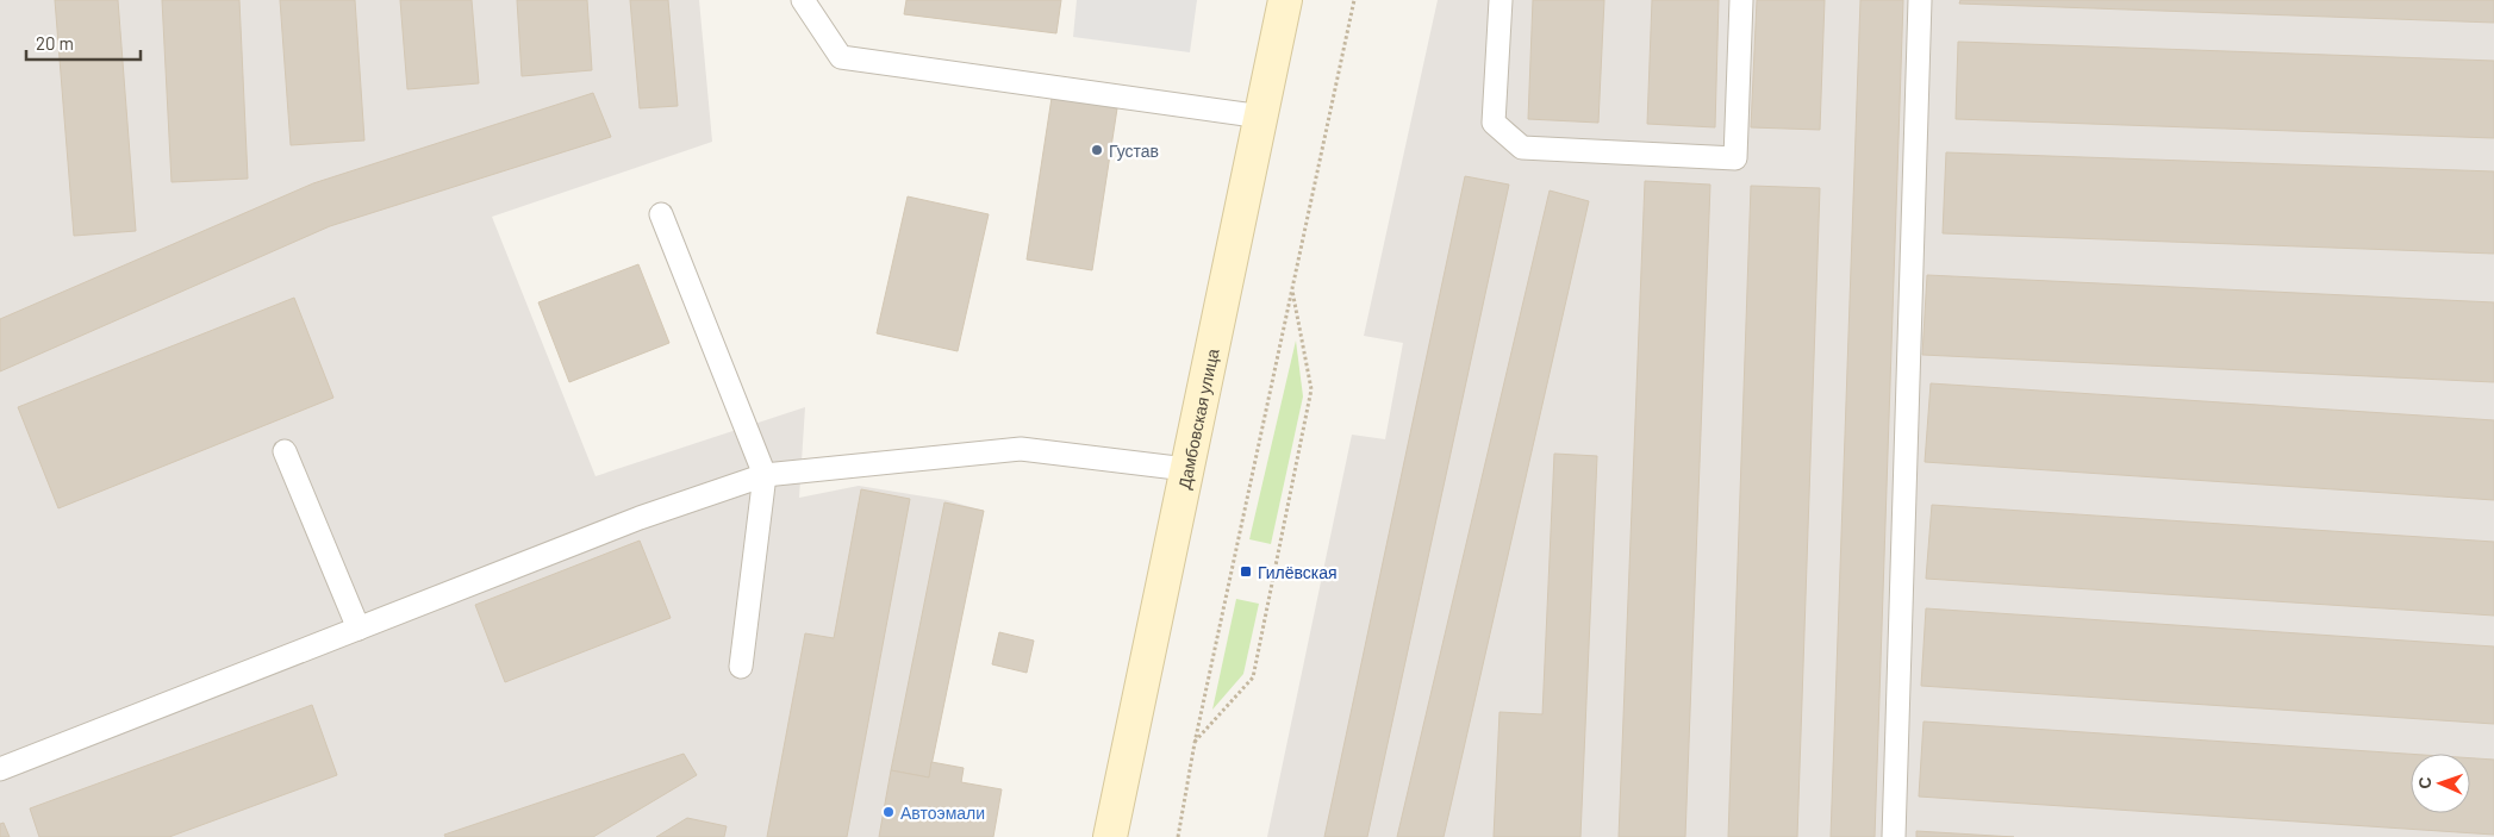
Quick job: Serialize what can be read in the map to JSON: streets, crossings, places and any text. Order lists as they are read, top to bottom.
{
  "streets": {
    "main road": ["Дамбовская улица"]
  },
  "places": {
    "other": ["Густав", "Автоэмали"],
    "transit": ["Гилёвская"]
  },
  "scale_bar": "20 m",
  "north": "left"
}
